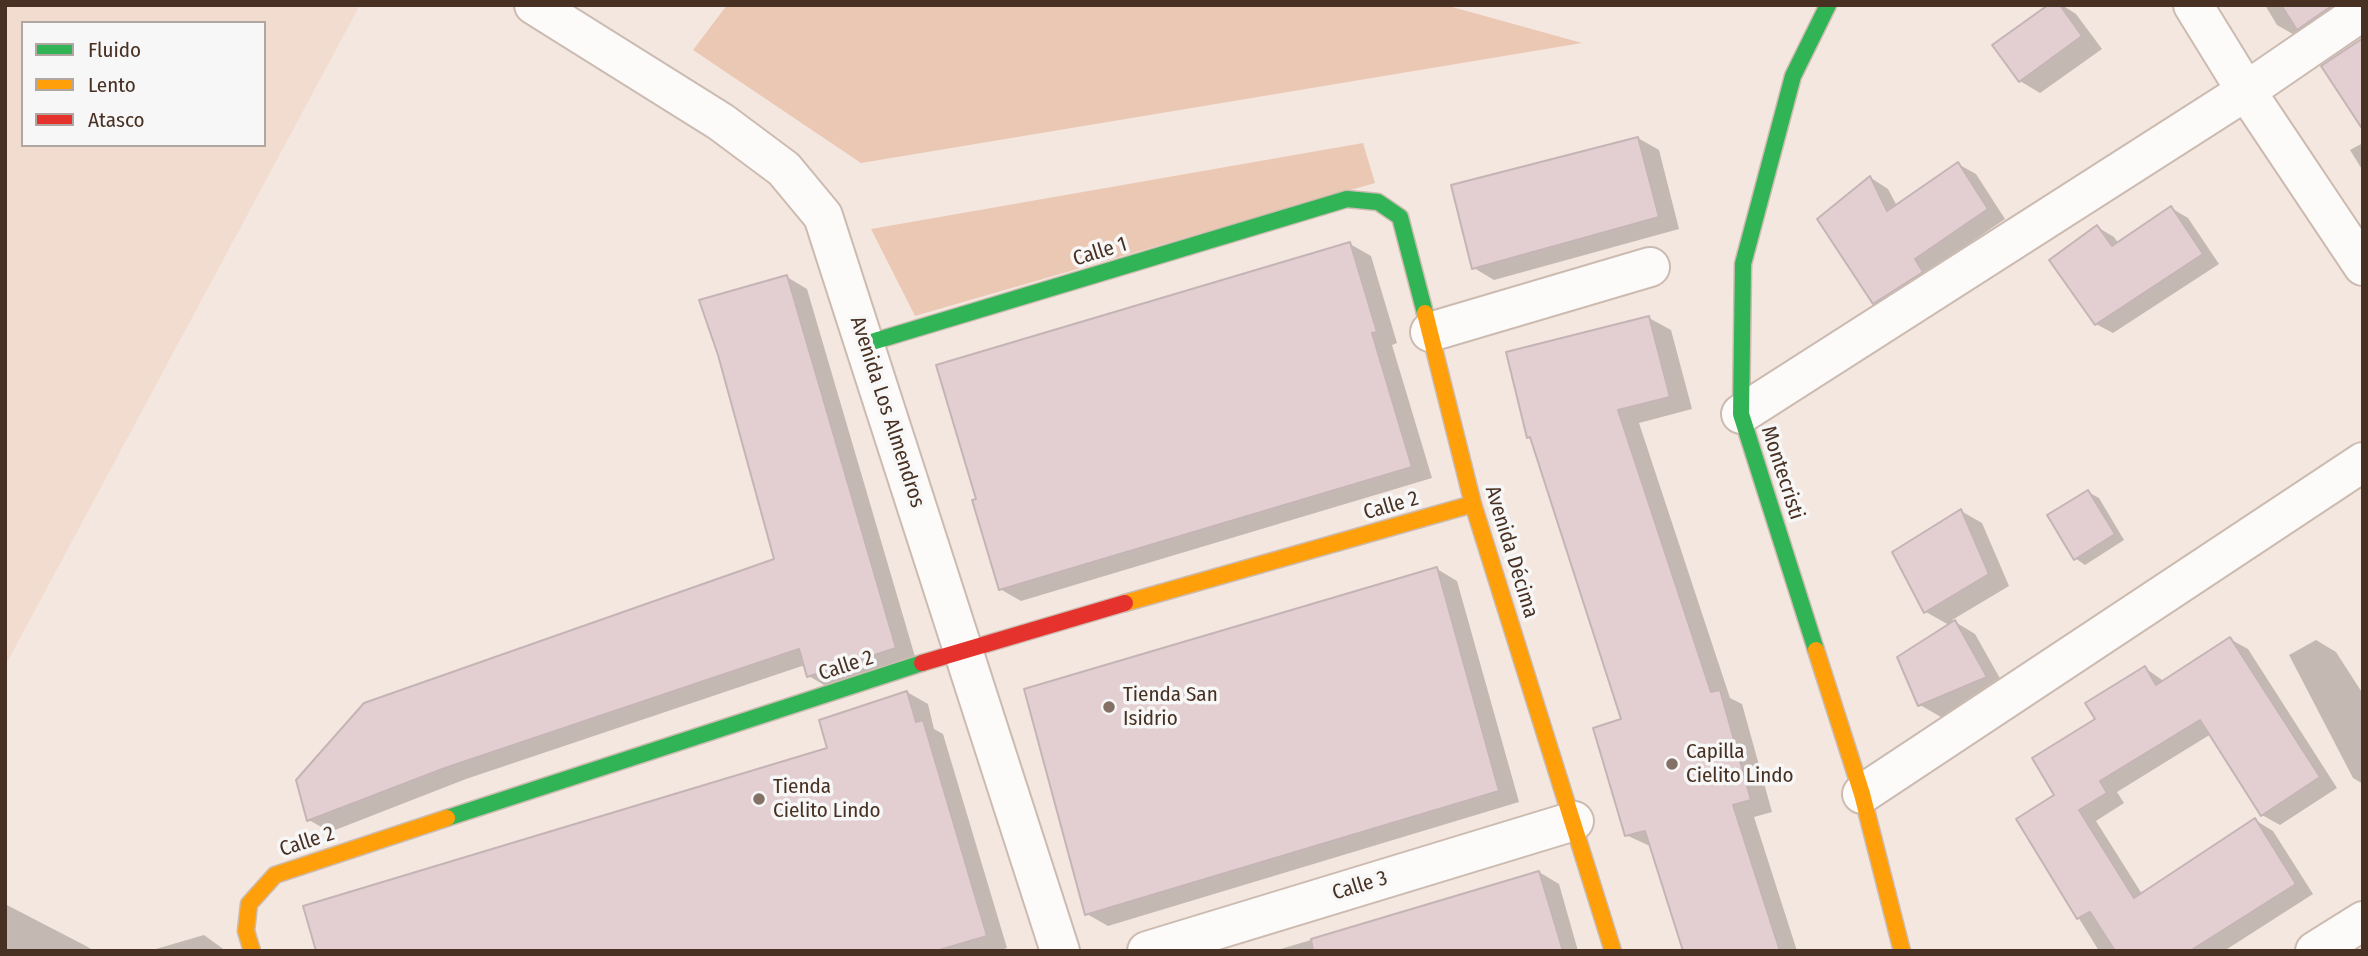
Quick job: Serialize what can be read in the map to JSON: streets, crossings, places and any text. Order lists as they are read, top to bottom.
{
  "streets": {
    "street": [
      "Calle 1",
      "Avenida Los Almendros",
      "Montecristi",
      "Calle 2",
      "Avenida Décima",
      "Calle 3"
    ]
  },
  "crossings": [
    ["Calle 1", "Avenida Los Almendros"],
    ["Calle 1", "Avenida Décima"],
    ["Avenida Los Almendros", "Calle 2"],
    ["Calle 2", "Avenida Décima"],
    ["Avenida Décima", "Calle 3"]
  ],
  "places": ["Tienda San Isidrio", "Capilla Cielito Lindo", "Tienda Cielito Lindo"],
  "legend": ["Fluido", "Lento", "Atasco"]
}
